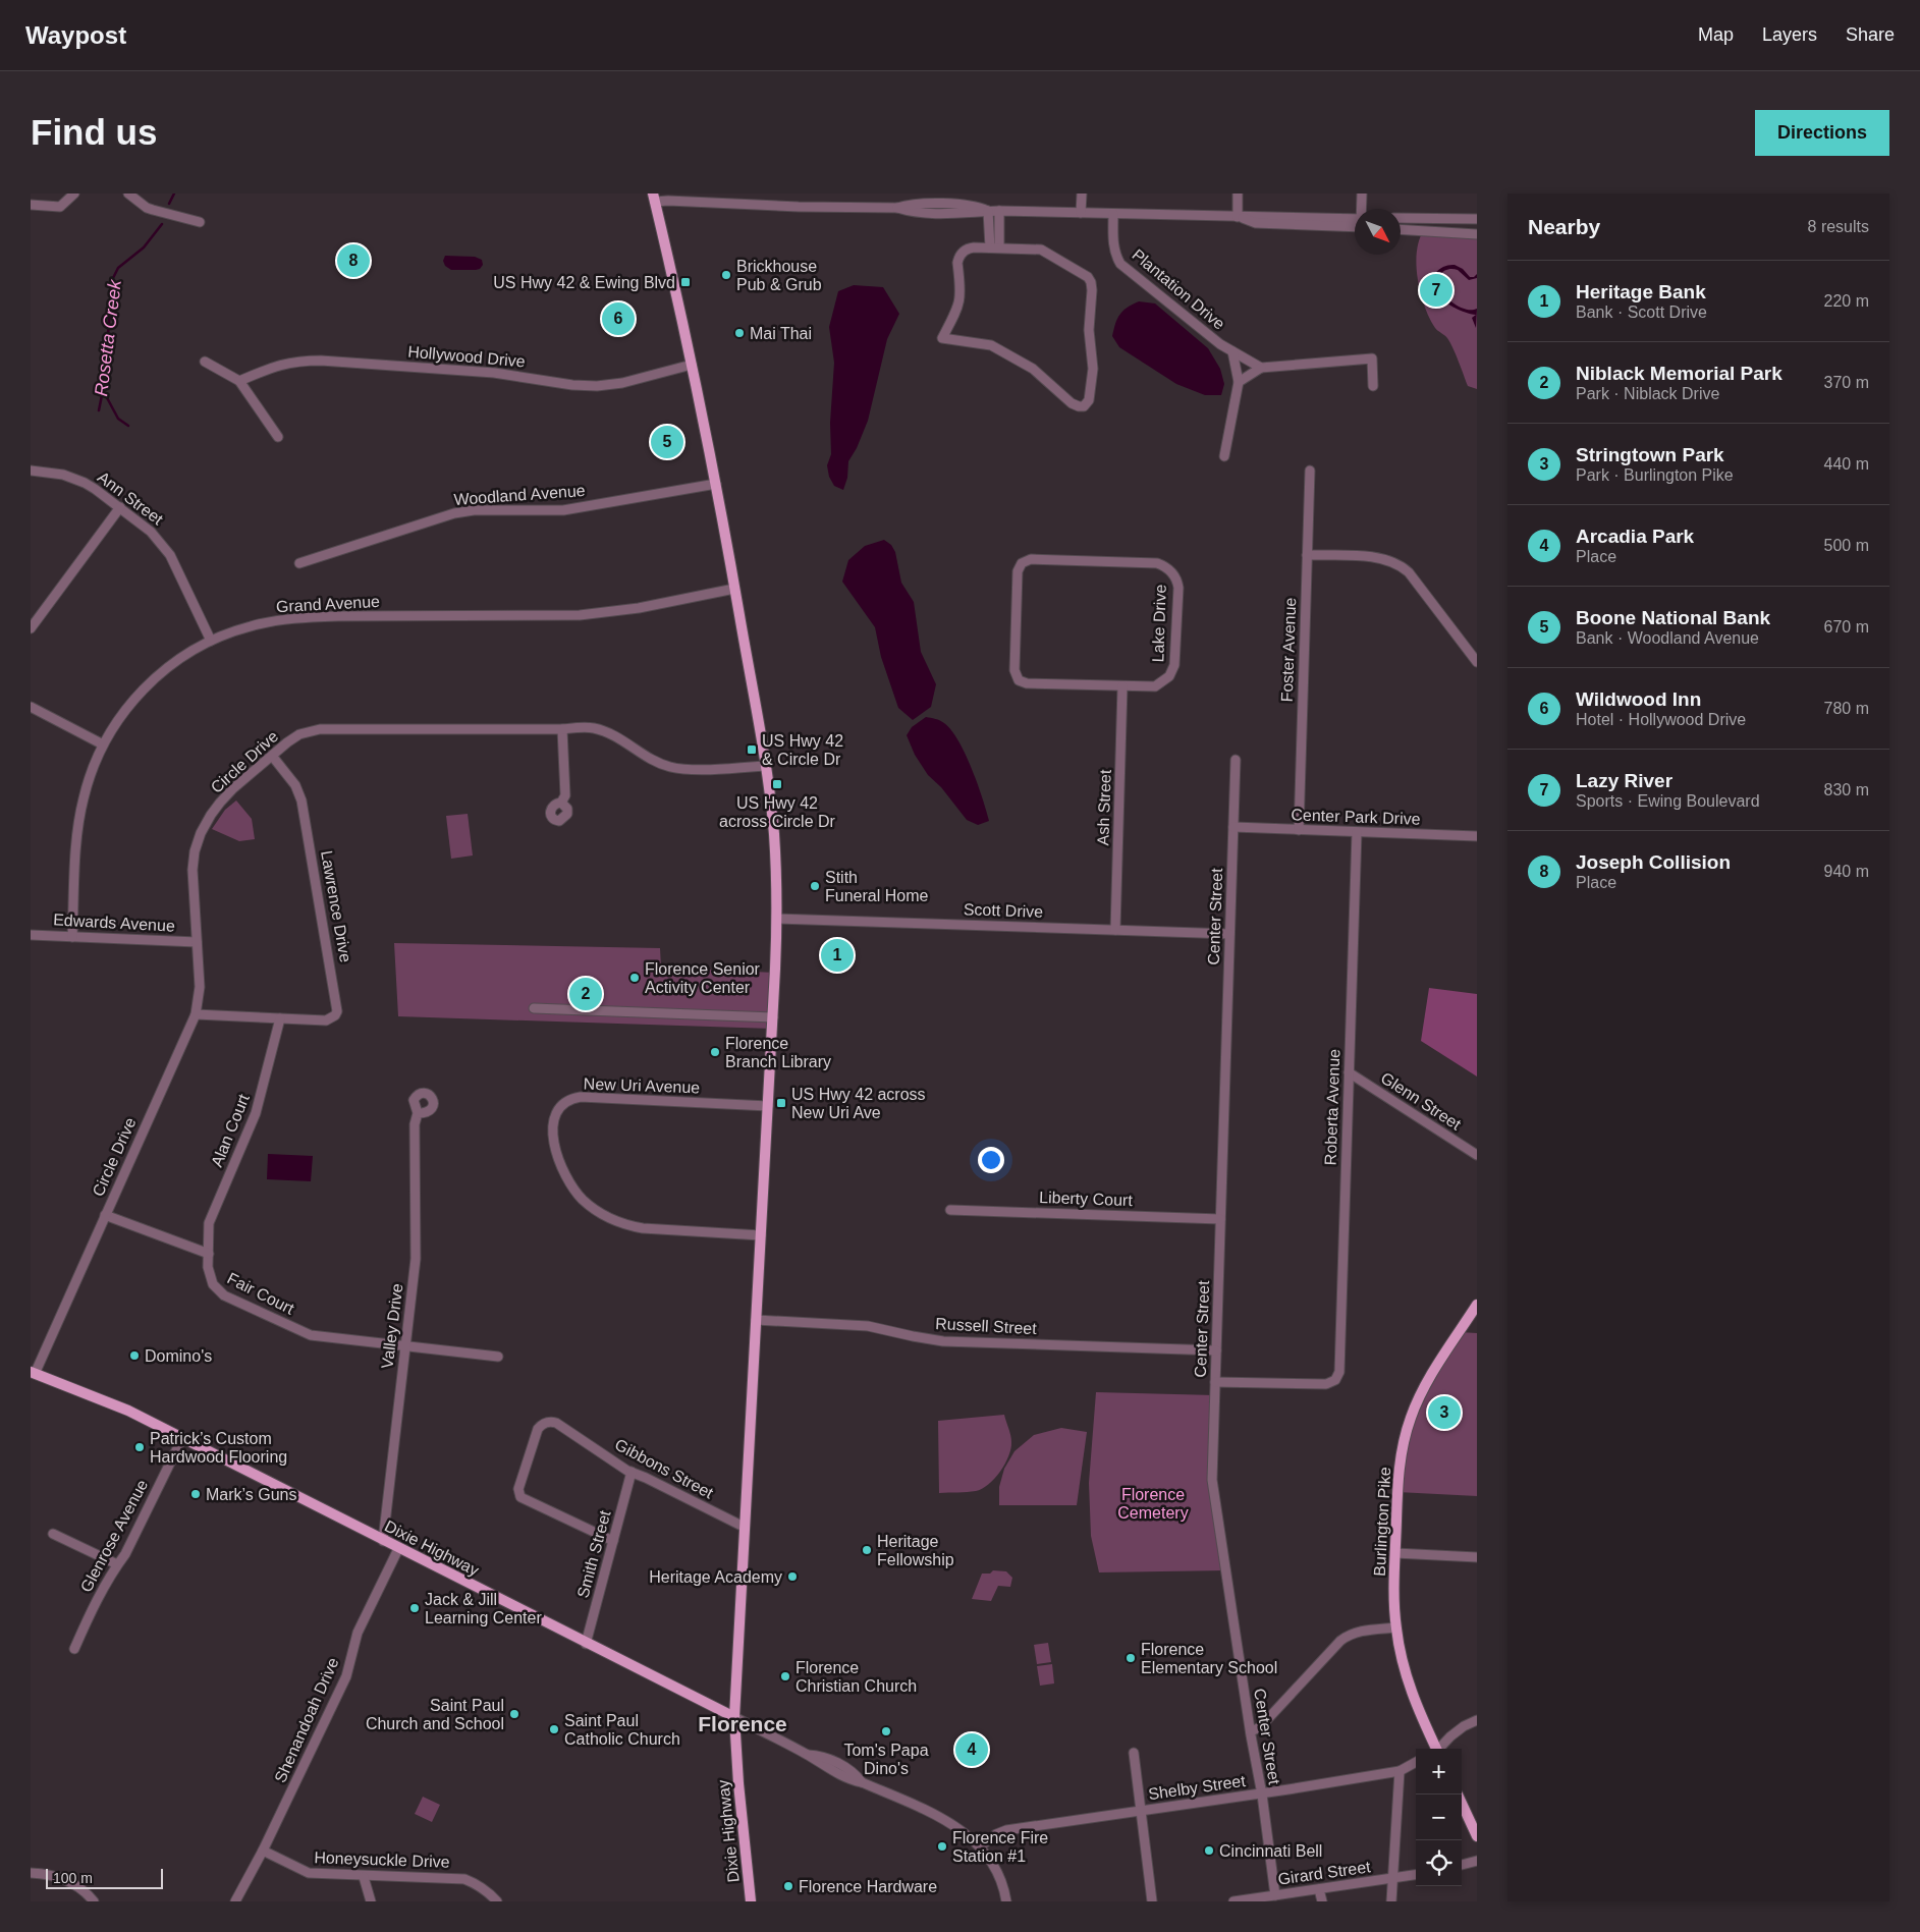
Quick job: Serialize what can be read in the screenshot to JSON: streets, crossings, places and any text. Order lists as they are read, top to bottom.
{
  "streets": {
    "main road": ["Burlington Pike", "Dixie Highway"],
    "street": [
      "Plantation Drive",
      "Hollywood Drive",
      "Woodland Avenue",
      "Ann Street",
      "Grand Avenue",
      "Lake Drive",
      "Foster Avenue",
      "Circle Drive",
      "Ash Street",
      "Center Park Drive",
      "Lawrence Drive",
      "Scott Drive",
      "Center Street",
      "Edwards Avenue",
      "New Uri Avenue",
      "Glenn Street",
      "Roberta Avenue",
      "Alan Court",
      "Liberty Court",
      "Fair Court",
      "Valley Drive",
      "Russell Street",
      "Gibbons Street",
      "Glenrose Avenue",
      "Smith Street",
      "Shenandoah Drive",
      "Shelby Street",
      "Honeysuckle Drive",
      "Girard Street"
    ]
  },
  "crossings": [
    ["Ann Street", "Grand Avenue"],
    ["Grand Avenue", "Edwards Avenue"],
    ["Lake Drive", "Ash Street"],
    ["Foster Avenue", "Center Park Drive"],
    ["Circle Drive", "Lawrence Drive"],
    ["Circle Drive", "Edwards Avenue"],
    ["Circle Drive", "Dixie Highway"],
    ["Ash Street", "Scott Drive"],
    ["Center Park Drive", "Center Street"],
    ["Center Park Drive", "Roberta Avenue"],
    ["Lawrence Drive", "Alan Court"],
    ["Scott Drive", "Center Street"],
    ["Center Street", "Roberta Avenue"],
    ["Center Street", "Liberty Court"],
    ["Center Street", "Russell Street"],
    ["Center Street", "Shelby Street"],
    ["Center Street", "Girard Street"],
    ["Glenn Street", "Roberta Avenue"],
    ["Alan Court", "Fair Court"],
    ["Fair Court", "Valley Drive"],
    ["Valley Drive", "Dixie Highway"],
    ["Gibbons Street", "Smith Street"],
    ["Glenrose Avenue", "Dixie Highway"],
    ["Dixie Highway", "Smith Street"],
    ["Dixie Highway", "Shenandoah Drive"],
    ["Shenandoah Drive", "Honeysuckle Drive"]
  ],
  "districts": ["Florence"],
  "water": ["Rosetta Creek"],
  "parks": ["Florence Cemetery"],
  "places": {
    "other": [
      "Brickhouse Pub & Grub",
      "Mai Thai",
      "Stith Funeral Home",
      "Florence Senior Activity Center",
      "Florence Branch Library",
      "Domino's",
      "Patrick’s Custom Hardwood Flooring",
      "Mark’s Guns",
      "Heritage Fellowship",
      "Heritage Academy",
      "Jack & Jill Learning Center",
      "Florence Elementary School",
      "Florence Christian Church",
      "Saint Paul Church and School",
      "Saint Paul Catholic Church",
      "Tom's Papa Dino's",
      "Florence Fire Station #1",
      "Cincinnati Bell",
      "Florence Hardware"
    ],
    "transit": [
      "US Hwy 42 & Ewing Blvd",
      "US Hwy 42 & Circle Dr",
      "US Hwy 42 across Circle Dr",
      "US Hwy 42 across New Uri Ave"
    ]
  },
  "scale_bar": "100 m",
  "north": "bottom right",
  "page": {
    "header": "Waypost",
    "nav": ["Map", "Layers", "Share"],
    "buttons": "Directions",
    "title": "Find us",
    "heading": ["Nearby", "8 results"],
    "pins": [
      "8",
      "7",
      "6",
      "5",
      "1",
      "2",
      "3",
      "4"
    ],
    "list": [
      {
        "mark": "1",
        "name": "Heritage Bank",
        "note": "Bank · Scott Drive",
        "value": "220 m"
      },
      {
        "mark": "2",
        "name": "Niblack Memorial Park",
        "note": "Park · Niblack Drive",
        "value": "370 m"
      },
      {
        "mark": "3",
        "name": "Stringtown Park",
        "note": "Park · Burlington Pike",
        "value": "440 m"
      },
      {
        "mark": "4",
        "name": "Arcadia Park",
        "note": "Place",
        "value": "500 m"
      },
      {
        "mark": "5",
        "name": "Boone National Bank",
        "note": "Bank · Woodland Avenue",
        "value": "670 m"
      },
      {
        "mark": "6",
        "name": "Wildwood Inn",
        "note": "Hotel · Hollywood Drive",
        "value": "780 m"
      },
      {
        "mark": "7",
        "name": "Lazy River",
        "note": "Sports · Ewing Boulevard",
        "value": "830 m"
      },
      {
        "mark": "8",
        "name": "Joseph Collision",
        "note": "Place",
        "value": "940 m"
      }
    ],
    "map_buttons": ["+", "−"],
    "scale": "100 m"
  }
}
